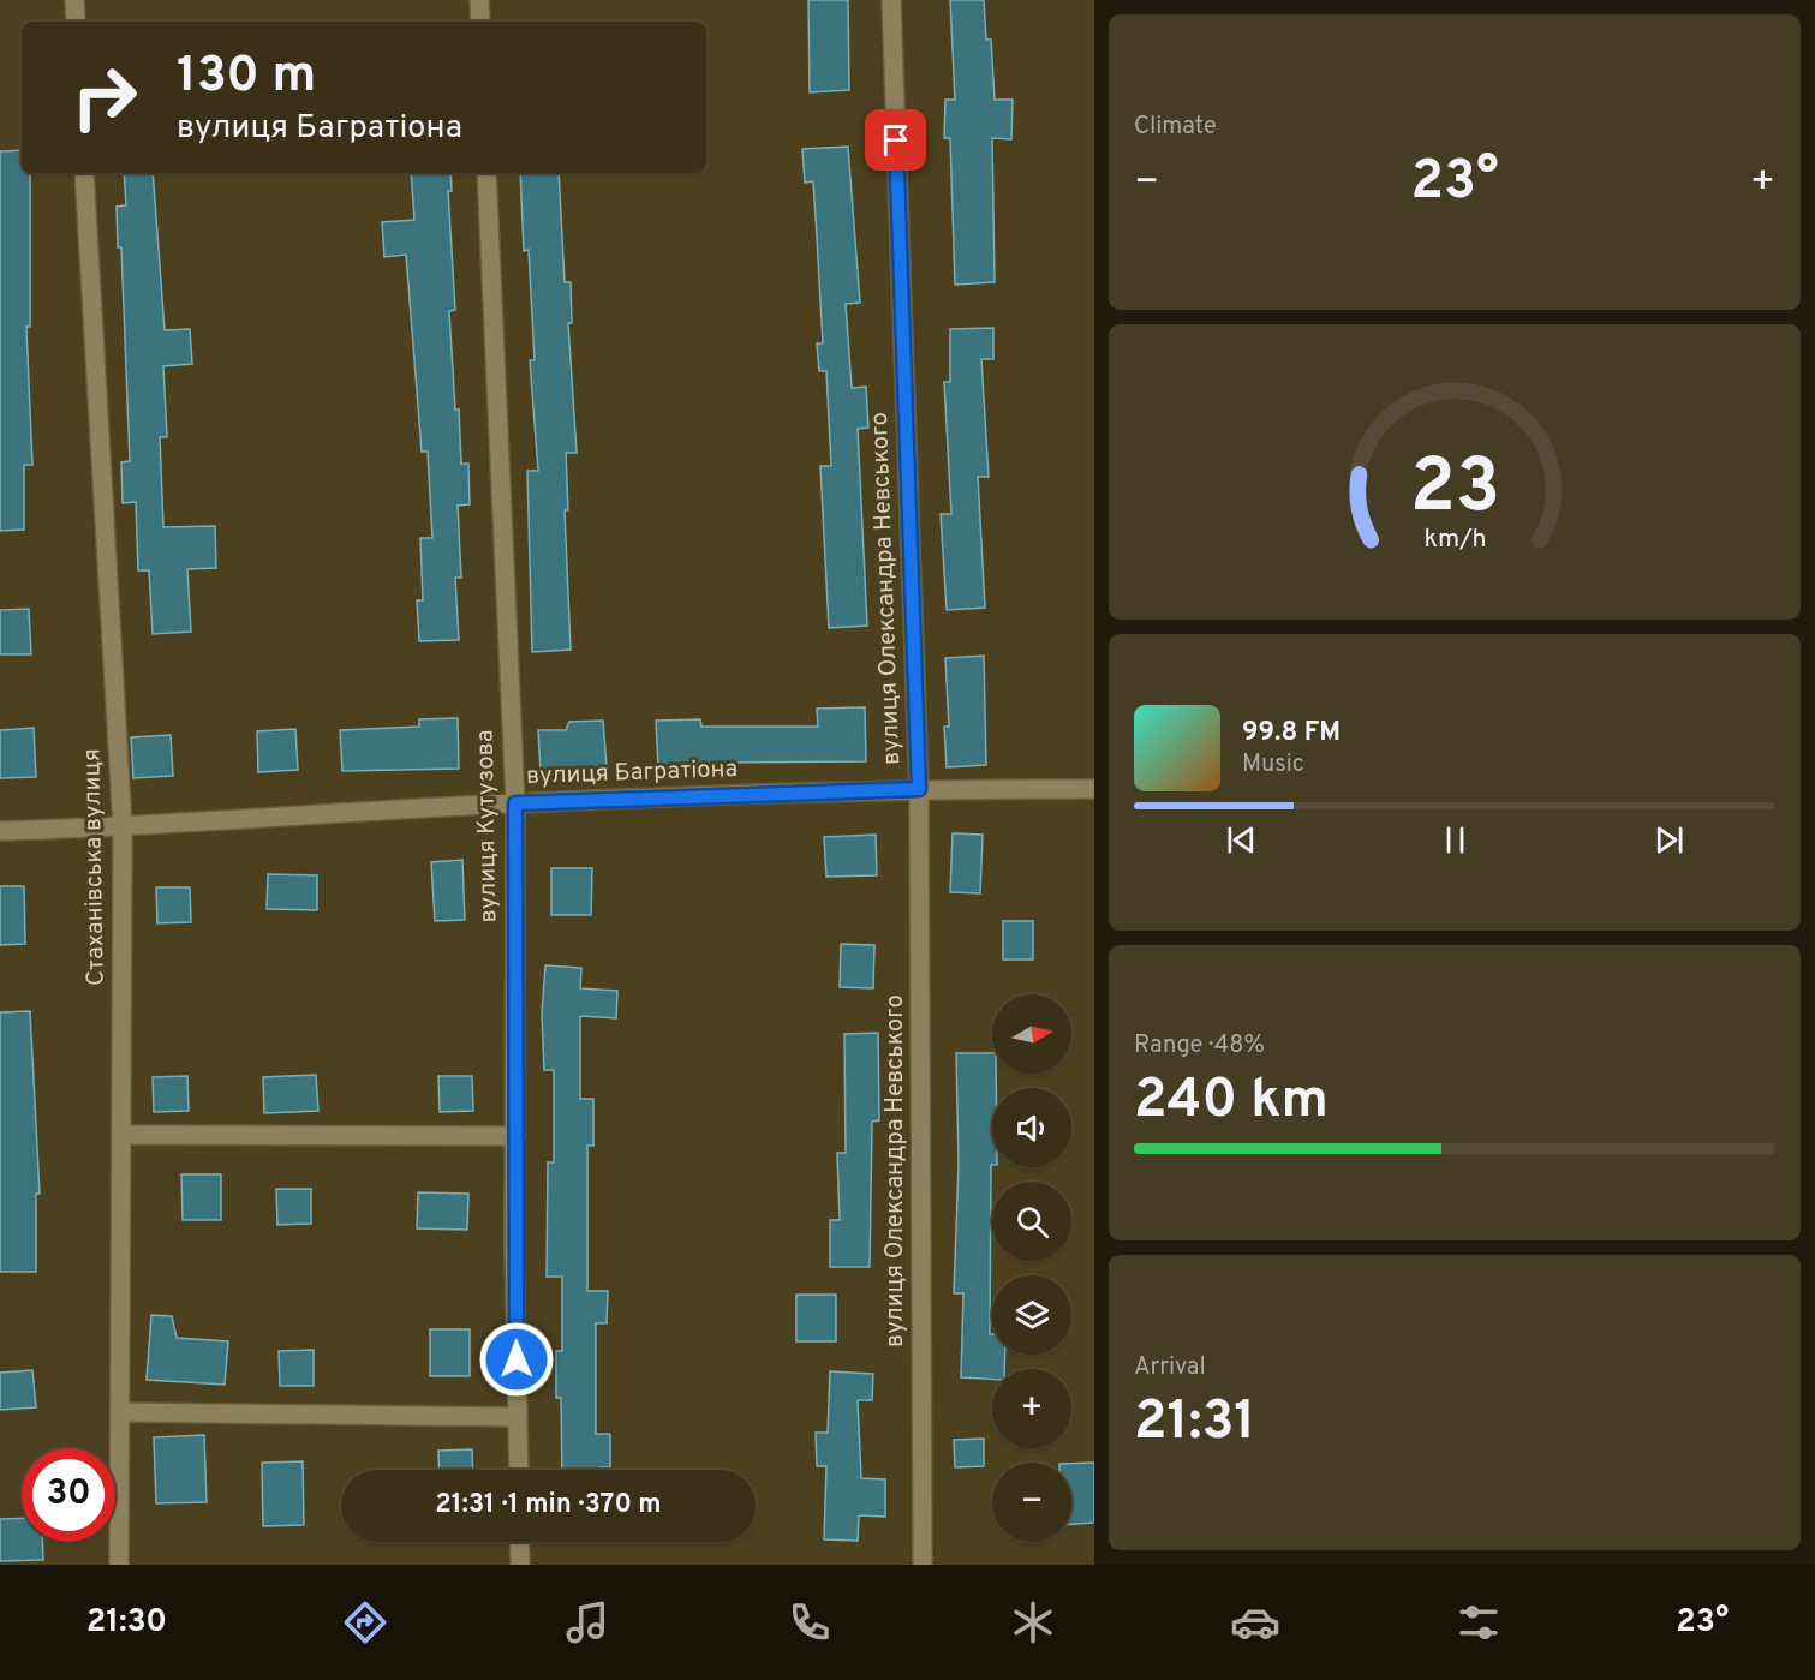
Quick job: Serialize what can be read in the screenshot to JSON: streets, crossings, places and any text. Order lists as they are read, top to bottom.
{
  "streets": {
    "street": [
      "вулиця Олександра Невського",
      "вулиця Багратіона",
      "вулиця Кутузова",
      "Стаханівська вулиця"
    ]
  },
  "crossings": [
    ["вулиця Олександра Невського", "вулиця Багратіона"],
    ["вулиця Багратіона", "вулиця Кутузова"],
    ["вулиця Багратіона", "Стаханівська вулиця"]
  ],
  "north": "right",
  "page": {
    "tile": [
      "Climate",
      ["Range · 48%", "240 km"],
      ["Arrival", "21:31"]
    ],
    "turn": ["130 m", "вулиця Багратіона"],
    "heat": ["−", "23°", "+"],
    "song": ["99.8 FM", "Music"],
    "map_buttons": ["+", "−"],
    "limit": "30",
    "trip": "21:31 · 1 min · 370 m",
    "tabs": ["21:30", "23°"],
    "gauge": ["23", "km/h"]
  }
}
